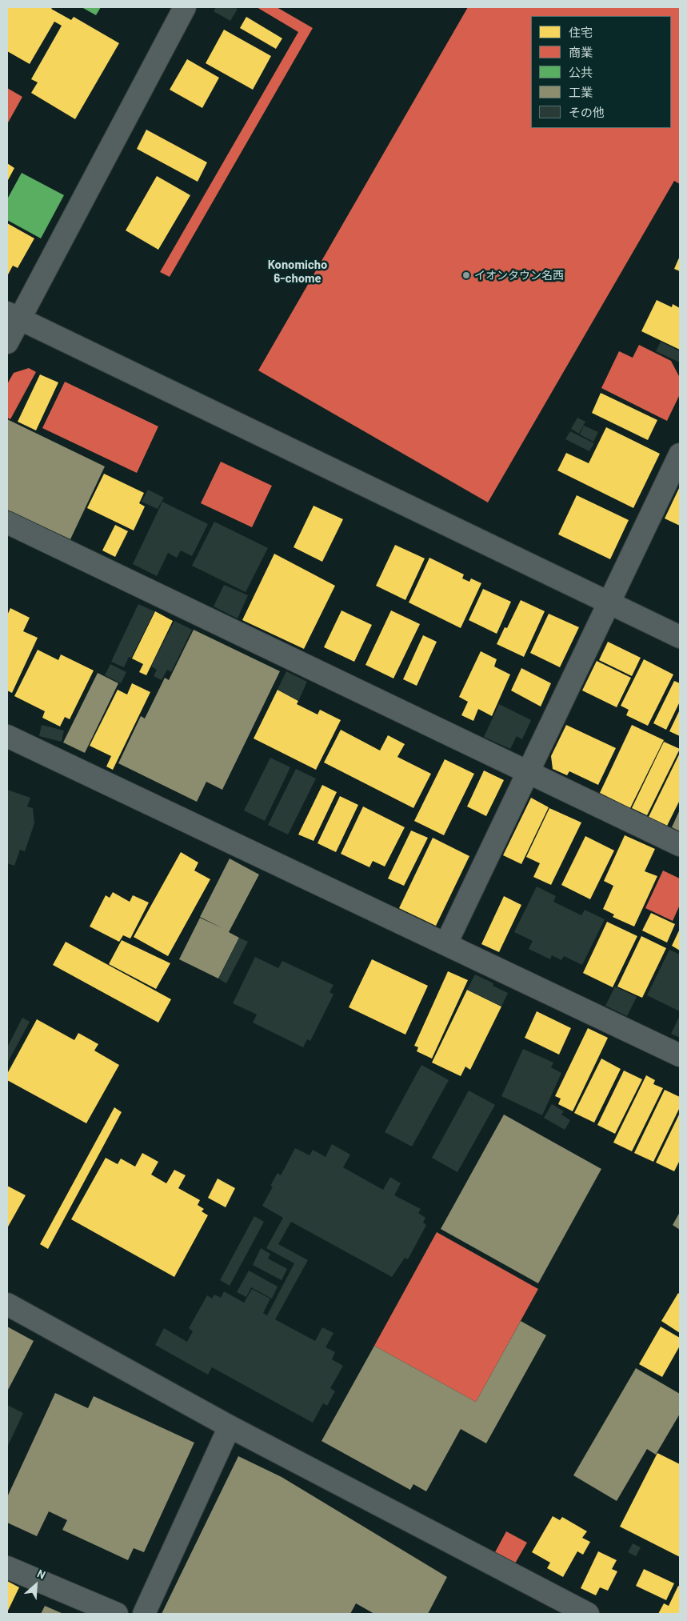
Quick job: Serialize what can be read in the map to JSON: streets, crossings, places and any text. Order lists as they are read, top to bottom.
{
  "districts": ["Konomicho 6-chome"],
  "places": ["イオンタウン名西"],
  "legend": [
    "住宅",
    "商業",
    "公共",
    "工業",
    "その他"
  ],
  "north": "top right"
}
